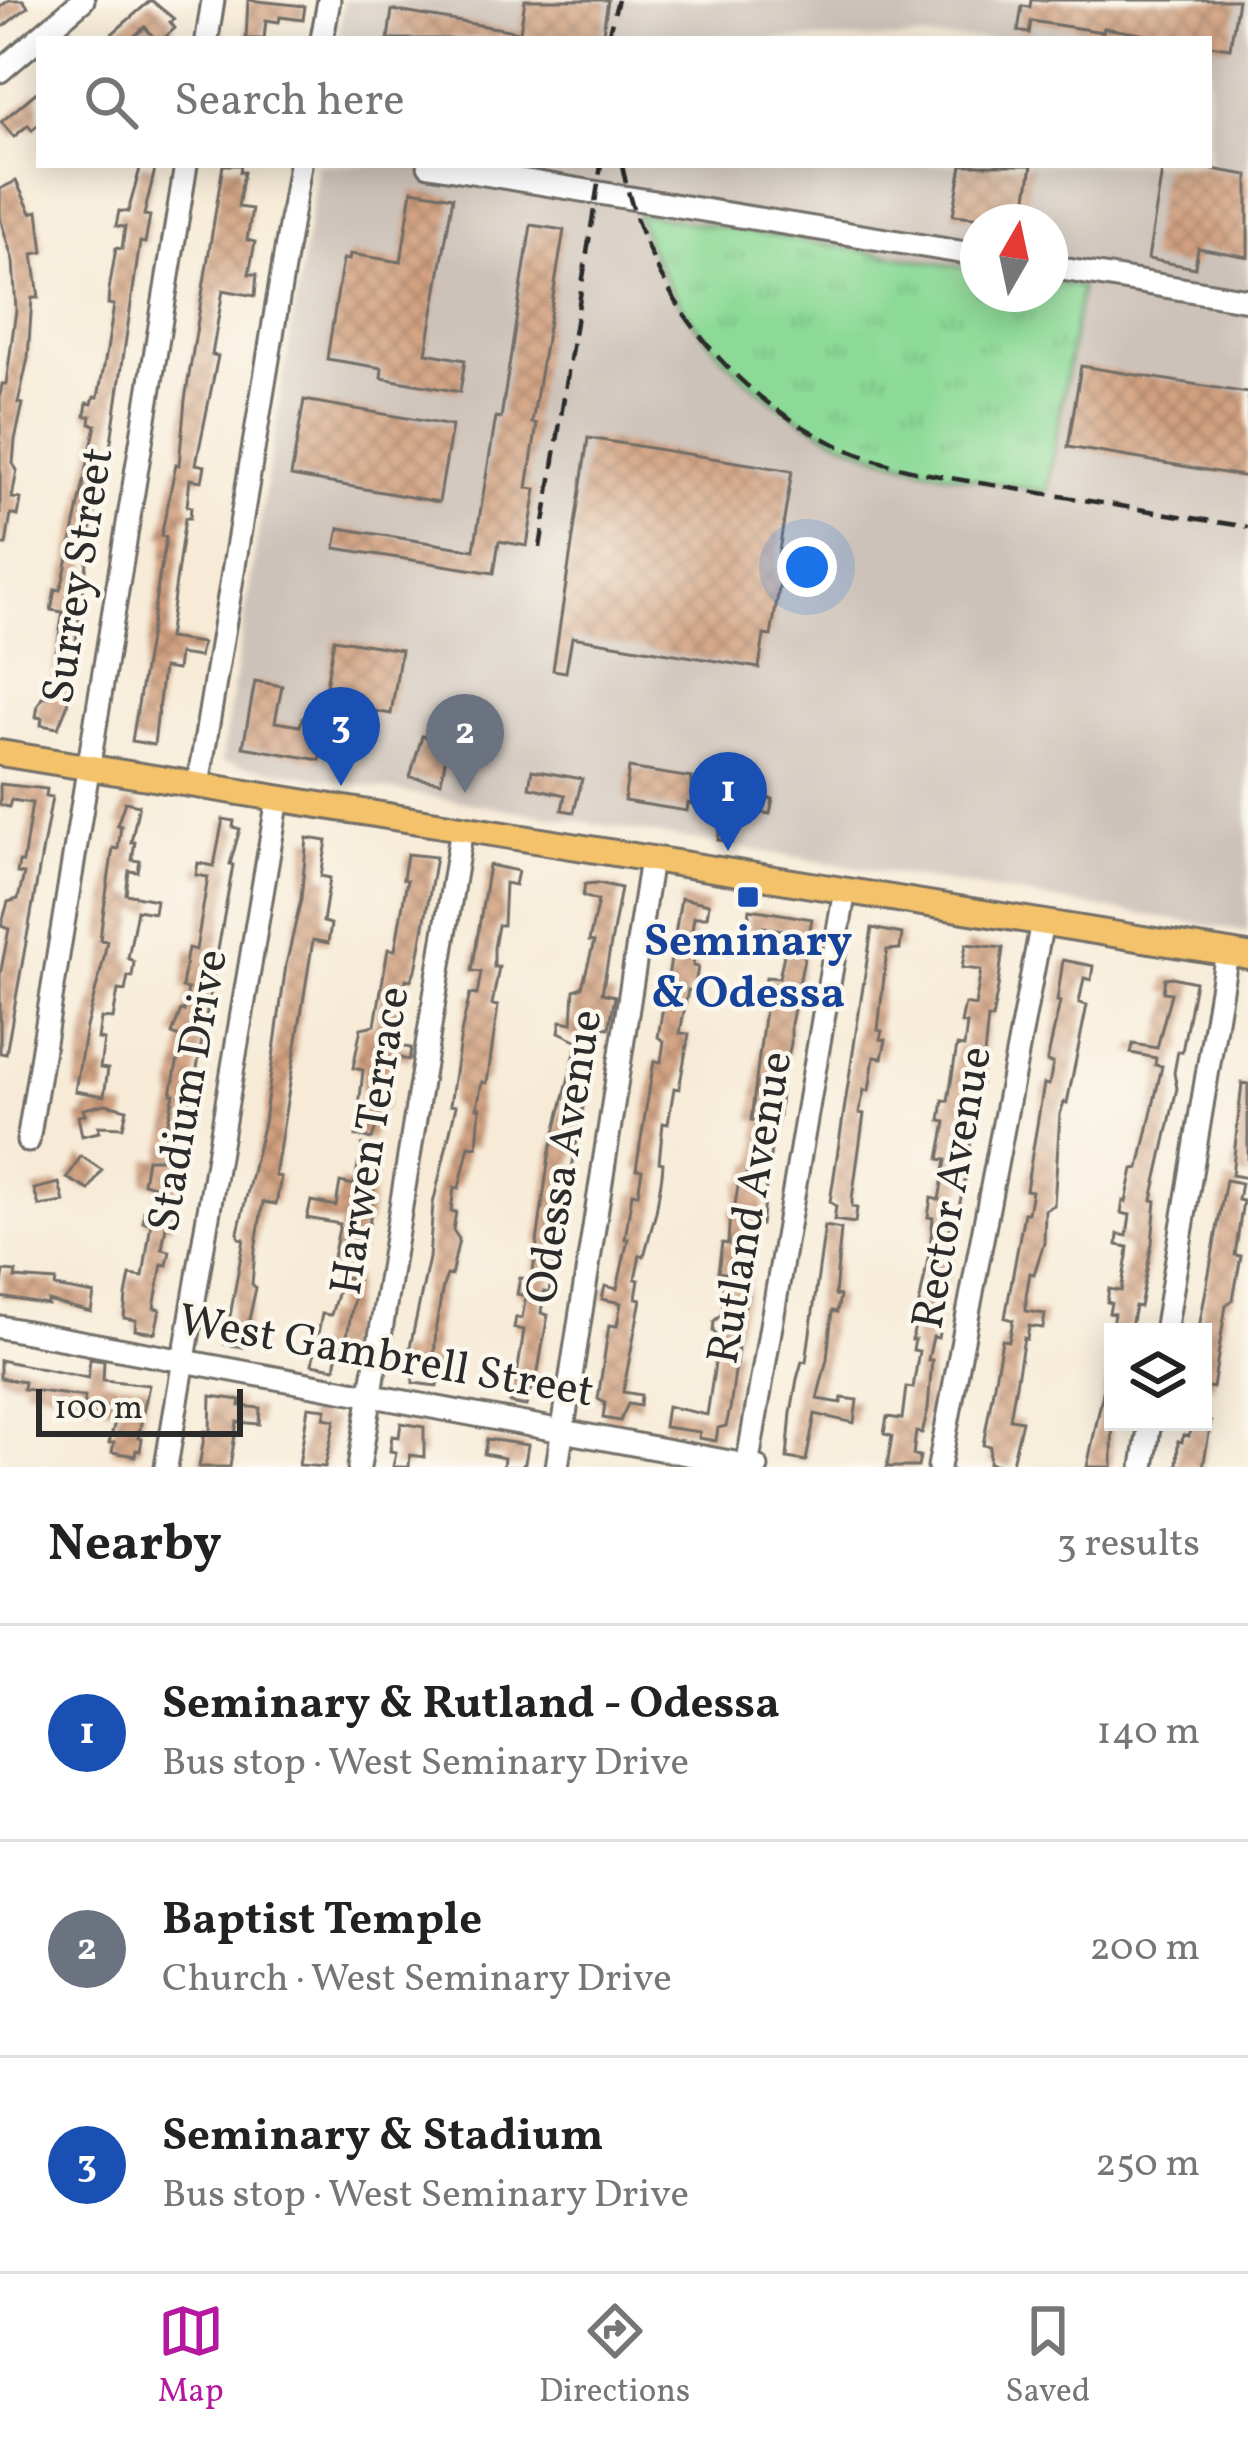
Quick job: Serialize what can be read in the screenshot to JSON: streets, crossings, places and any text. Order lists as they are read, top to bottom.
{
  "streets": {
    "street": [
      "Surrey Street",
      "Stadium Drive",
      "Harwen Terrace",
      "Odessa Avenue",
      "Rector Avenue",
      "Rutland Avenue",
      "West Gambrell Street"
    ]
  },
  "crossings": [
    ["Stadium Drive", "West Gambrell Street"],
    ["Harwen Terrace", "West Gambrell Street"],
    ["Odessa Avenue", "West Gambrell Street"],
    ["Rutland Avenue", "West Gambrell Street"]
  ],
  "places": {
    "transit": ["Seminary & Odessa"]
  },
  "scale_bar": "100 m",
  "north": "top",
  "page": {
    "search": "Search here",
    "pins": ["3", "2", "1"],
    "scale": "100 m",
    "heading": ["Nearby", "3 results"],
    "list": [
      {
        "mark": "1",
        "name": "Seminary & Rutland - Odessa",
        "note": "Bus stop · West Seminary Drive",
        "value": "140 m"
      },
      {
        "mark": "2",
        "name": "Baptist Temple",
        "note": "Church · West Seminary Drive",
        "value": "200 m"
      },
      {
        "mark": "3",
        "name": "Seminary & Stadium",
        "note": "Bus stop · West Seminary Drive",
        "value": "250 m"
      }
    ],
    "nav": ["Map", "Directions", "Saved"]
  }
}
